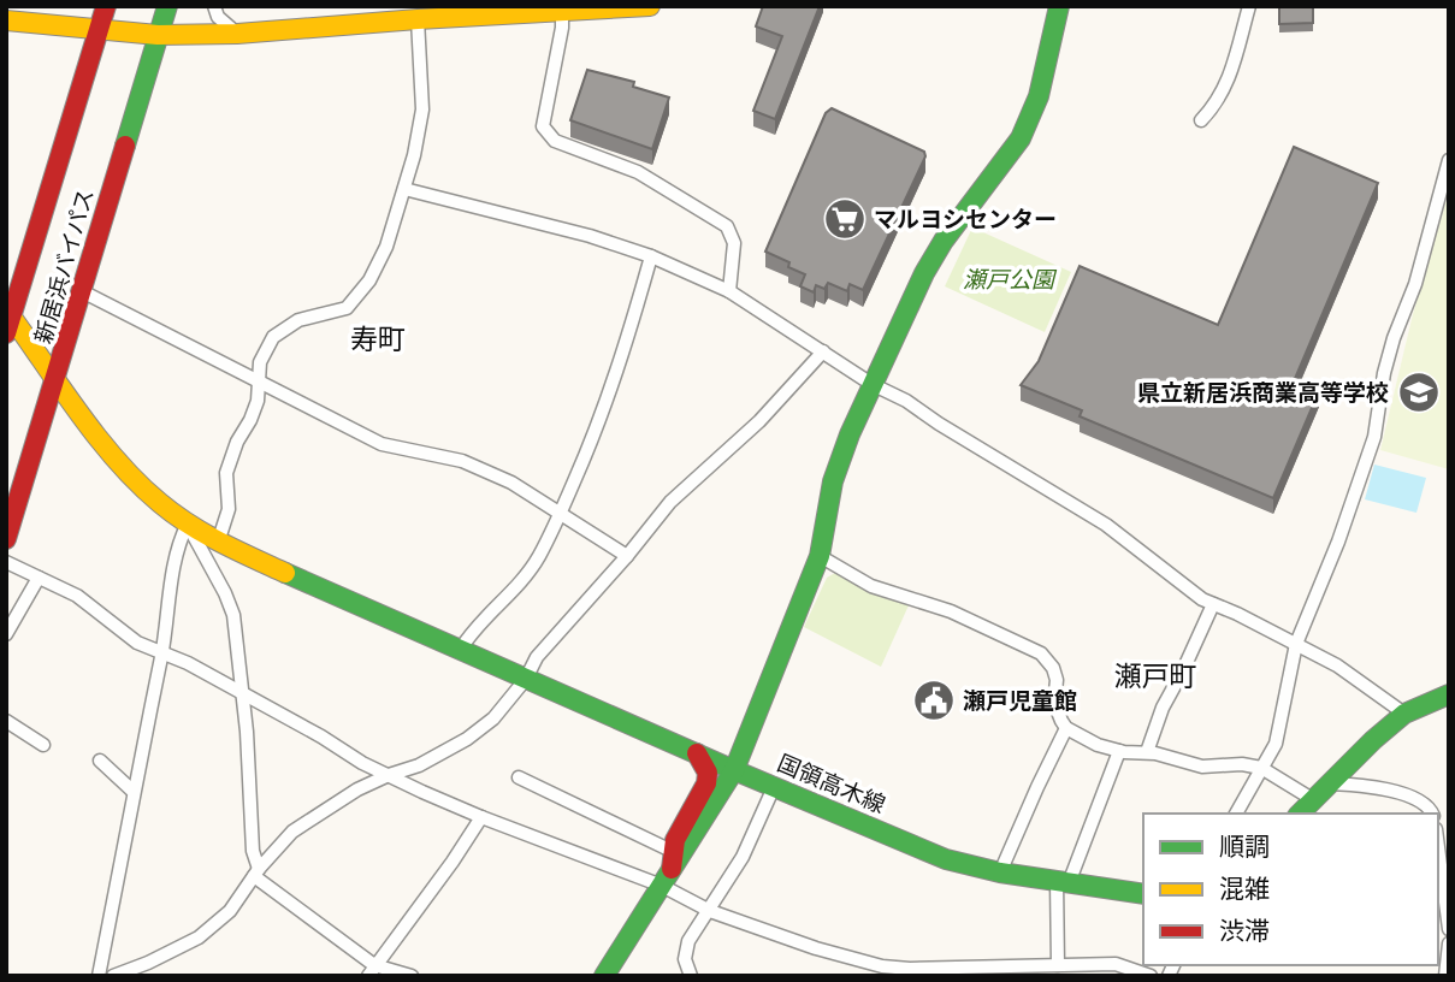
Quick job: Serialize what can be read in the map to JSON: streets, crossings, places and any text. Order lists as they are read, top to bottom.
{
  "streets": {
    "main road": ["新居浜バイパス", "国領高木線"]
  },
  "crossings": [
    ["新居浜バイパス", "国領高木線"]
  ],
  "districts": ["寿町", "瀬戸町"],
  "parks": ["瀬戸公園"],
  "places": {
    "supermarket": ["マルヨシセンター"],
    "school or university": ["県立新居浜商業高等学校"],
    "public building": ["瀬戸児童館"]
  },
  "legend": ["順調", "混雑", "渋滞"]
}
